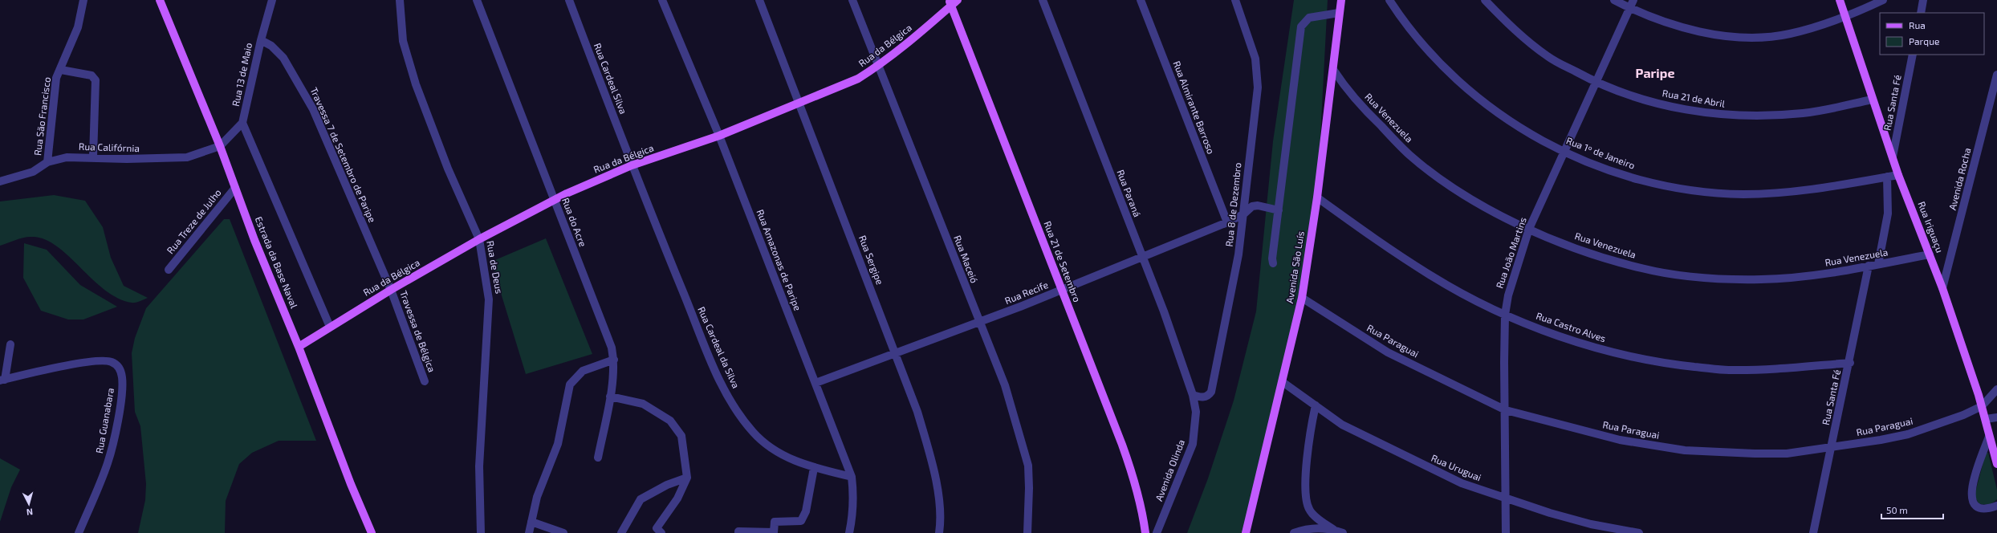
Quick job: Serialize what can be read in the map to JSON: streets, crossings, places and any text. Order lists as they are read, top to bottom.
{
  "streets": {
    "main road": [
      "Rua da Bélgica",
      "Rua Iriguaçu",
      "Rua 21 de Setembro",
      "Estrada da Base Naval",
      "Avenida São Luís"
    ],
    "street": [
      "Rua 13 de Maio",
      "Rua Cardeal Silva",
      "Rua 21 de Abril",
      "Rua Santa Fé",
      "Rua Almirante Barroso",
      "Rua São Francisco",
      "Rua Venezuela",
      "Rua Califórnia",
      "Rua 1º de Janeiro",
      "Travessa 7 de Setembro de Paripe",
      "Avenida Rocha",
      "Rua Paraná",
      "Rua 8 de Dezembro",
      "Rua Treze de Julho",
      "Rua do Acre",
      "Rua João Martins",
      "Rua Maceió",
      "Rua Amazonas de Paripe",
      "Rua Sergipe",
      "Rua de Deus",
      "Rua Recife",
      "Rua Castro Alves",
      "Travessa de Bélgica",
      "Rua Paraguai",
      "Rua Cardeal da Silva",
      "Rua Guanabara",
      "Rua Uruguai",
      "Avenida Olinda"
    ]
  },
  "crossings": [
    ["Rua da Bélgica", "Rua Cardeal Silva"],
    ["Rua da Bélgica", "Travessa 7 de Setembro de Paripe"],
    ["Rua da Bélgica", "Rua do Acre"],
    ["Rua da Bélgica", "Rua Maceió"],
    ["Rua da Bélgica", "Rua Amazonas de Paripe"],
    ["Rua da Bélgica", "Rua Sergipe"],
    ["Rua da Bélgica", "Rua 21 de Setembro"],
    ["Rua da Bélgica", "Estrada da Base Naval"],
    ["Rua da Bélgica", "Rua de Deus"],
    ["Rua da Bélgica", "Travessa de Bélgica"],
    ["Rua da Bélgica", "Rua Cardeal da Silva"],
    ["Rua 13 de Maio", "Travessa 7 de Setembro de Paripe"],
    ["Rua Cardeal Silva", "Rua Cardeal da Silva"],
    ["Rua 21 de Abril", "Rua Iriguaçu"],
    ["Rua 21 de Abril", "Rua João Martins"],
    ["Rua Santa Fé", "Rua Venezuela"],
    ["Rua Santa Fé", "Rua Iriguaçu"],
    ["Rua Santa Fé", "Rua Castro Alves"],
    ["Rua Santa Fé", "Rua Paraguai"],
    ["Rua Almirante Barroso", "Rua Recife"],
    ["Rua São Francisco", "Rua Califórnia"],
    ["Rua Venezuela", "Rua Iriguaçu"],
    ["Rua Venezuela", "Rua João Martins"],
    ["Rua Venezuela", "Avenida São Luís"],
    ["Rua Califórnia", "Estrada da Base Naval"],
    ["Rua 1º de Janeiro", "Rua Iriguaçu"],
    ["Rua 1º de Janeiro", "Rua João Martins"],
    ["Travessa 7 de Setembro de Paripe", "Travessa de Bélgica"],
    ["Avenida Rocha", "Rua Iriguaçu"],
    ["Rua Paraná", "Rua 8 de Dezembro"],
    ["Rua Paraná", "Rua Recife"],
    ["Rua Paraná", "Avenida Olinda"],
    ["Rua 8 de Dezembro", "Rua Recife"],
    ["Rua 8 de Dezembro", "Avenida Olinda"],
    ["Rua Treze de Julho", "Estrada da Base Naval"],
    ["Rua Iriguaçu", "Rua Paraguai"],
    ["Rua João Martins", "Rua Castro Alves"],
    ["Rua João Martins", "Rua Paraguai"],
    ["Rua João Martins", "Rua Uruguai"],
    ["Rua Maceió", "Rua Recife"],
    ["Rua Amazonas de Paripe", "Rua Recife"],
    ["Rua Amazonas de Paripe", "Rua Cardeal da Silva"],
    ["Rua Sergipe", "Rua Recife"],
    ["Rua 21 de Setembro", "Rua Recife"],
    ["Avenida São Luís", "Rua Castro Alves"],
    ["Avenida São Luís", "Rua Paraguai"],
    ["Avenida São Luís", "Rua Uruguai"]
  ],
  "districts": ["Paripe"],
  "legend": ["Rua", "Parque"],
  "scale_bar": "50 m",
  "north": "bottom"
}
